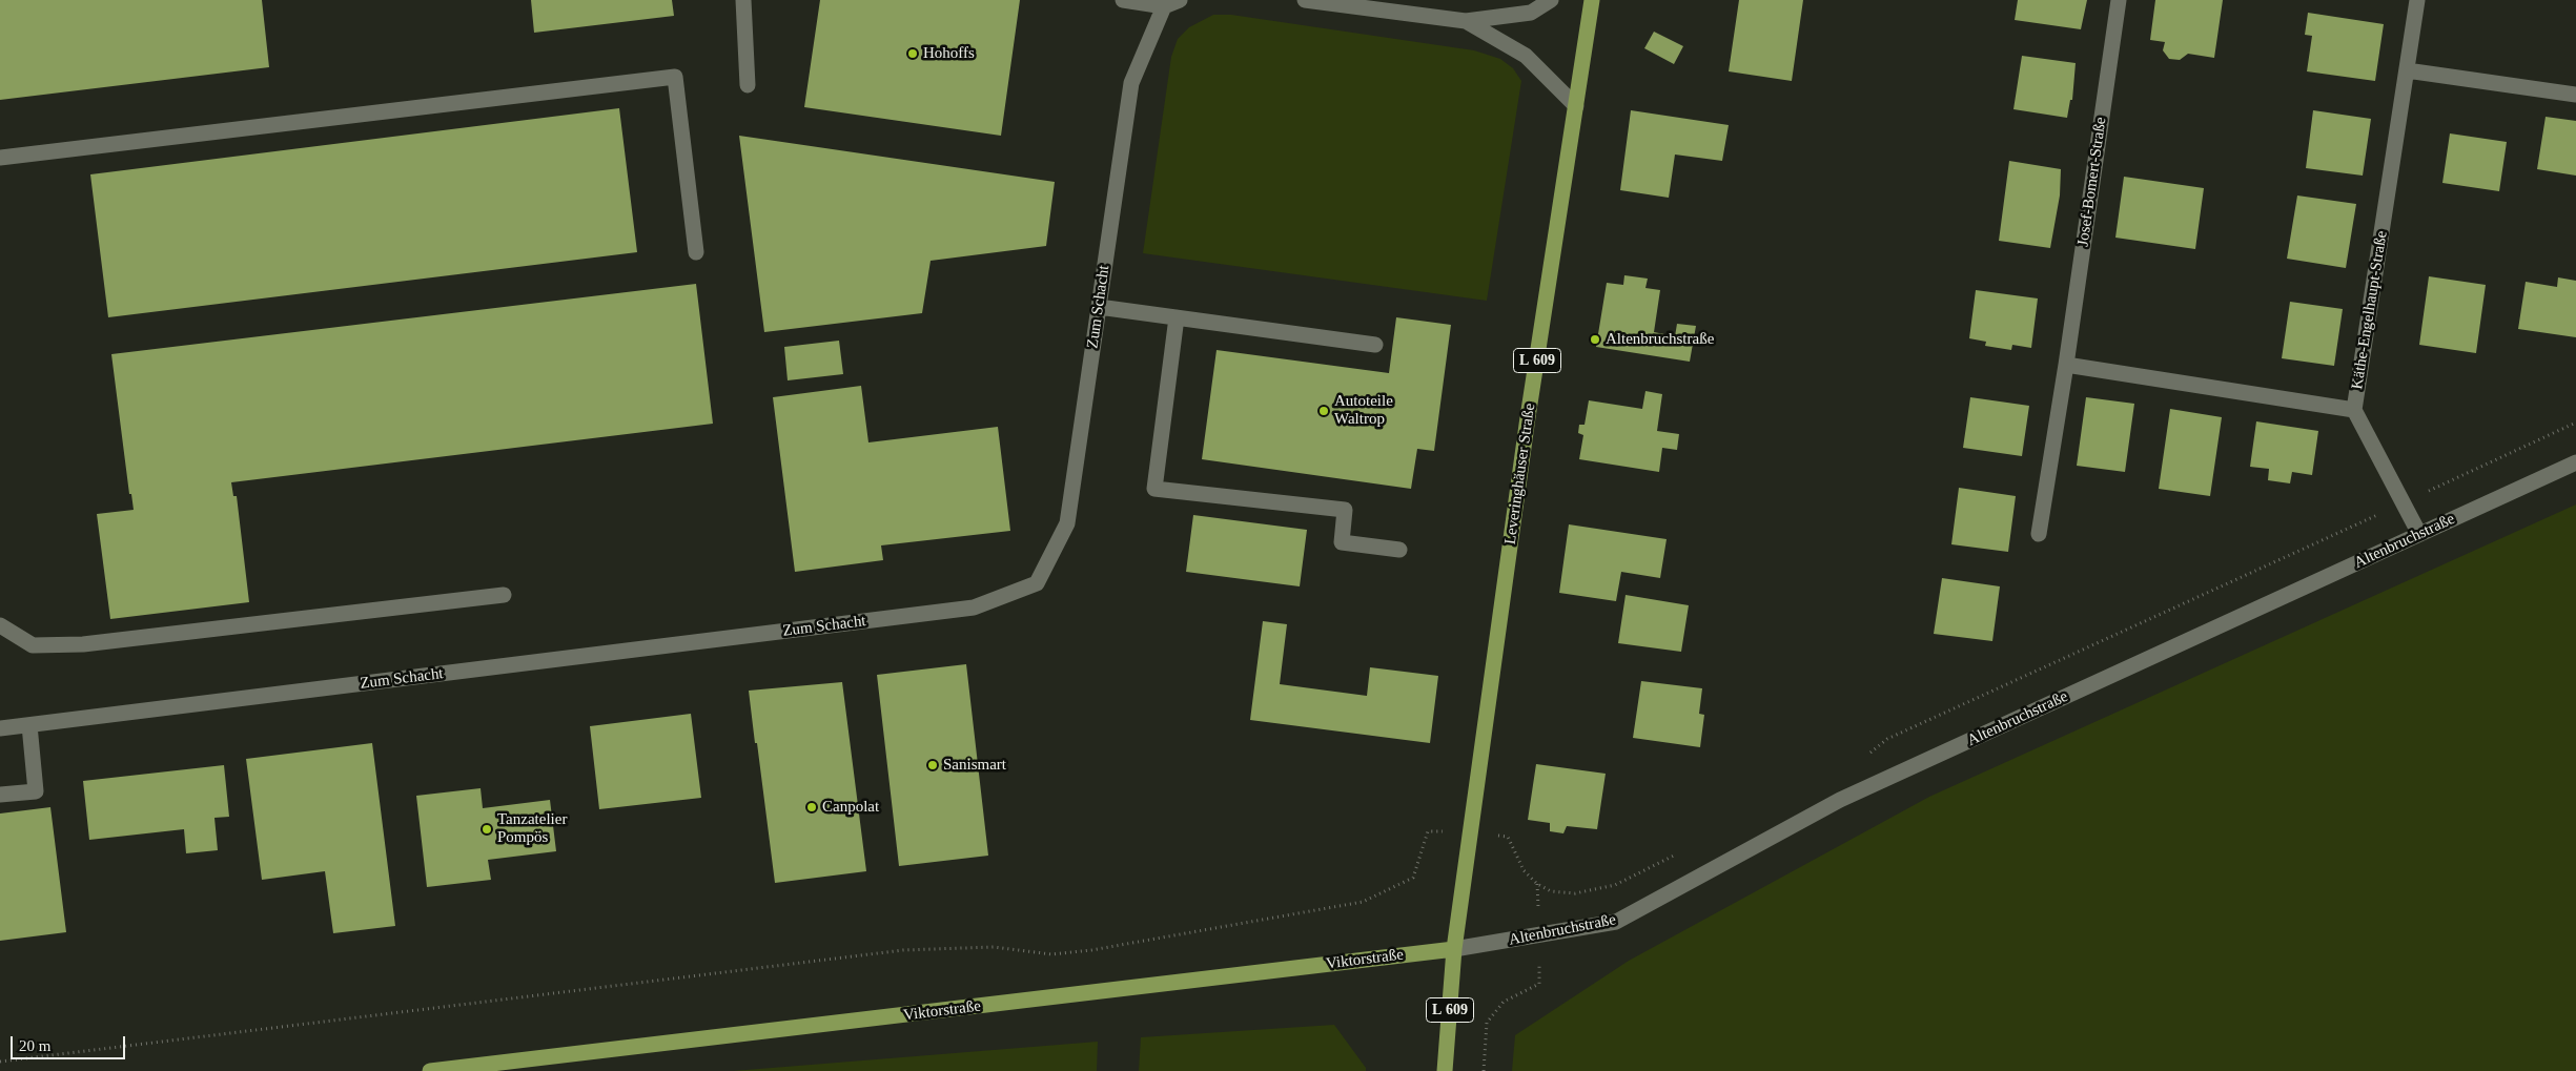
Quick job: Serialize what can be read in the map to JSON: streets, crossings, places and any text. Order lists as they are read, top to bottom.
{
  "streets": {
    "main road": ["L 609", "Leveringhäuser Straße", "Viktorstraße"],
    "street": [
      "Josef-Bomert-Straße",
      "Zum Schacht",
      "Käthe-Engelhaupt-Straße",
      "Altenbruchstraße"
    ]
  },
  "crossings": [
    ["Käthe-Engelhaupt-Straße", "Altenbruchstraße"],
    ["L 609", "Leveringhäuser Straße"],
    ["L 609", "Altenbruchstraße"],
    ["L 609", "Viktorstraße"],
    ["Leveringhäuser Straße", "Altenbruchstraße"],
    ["Leveringhäuser Straße", "Viktorstraße"],
    ["Altenbruchstraße", "Viktorstraße"]
  ],
  "places": [
    "Hohoffs",
    "Altenbruchstraße",
    "Autoteile Waltrop",
    "Sanismart",
    "Canpolat",
    "Tanzatelier Pompös"
  ],
  "scale_bar": "20 m"
}
